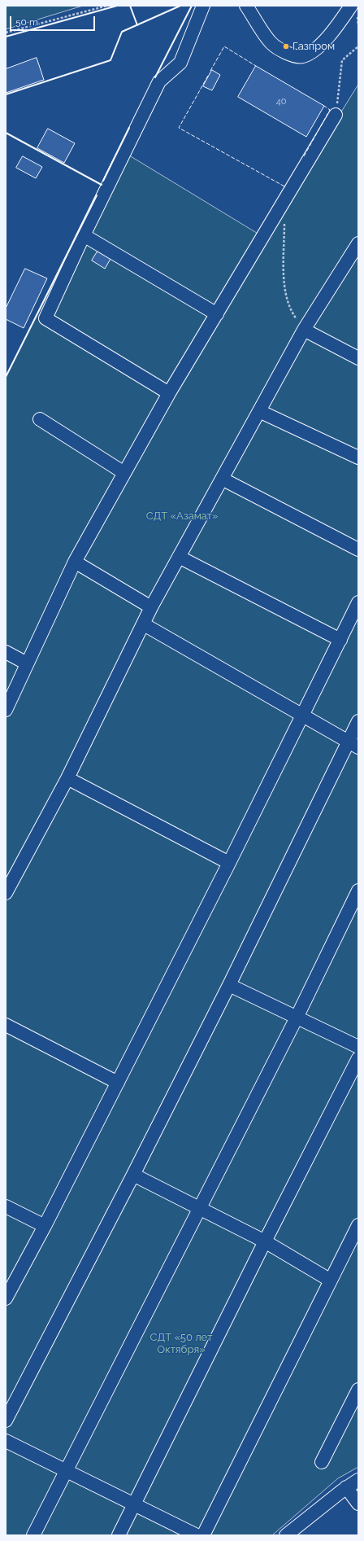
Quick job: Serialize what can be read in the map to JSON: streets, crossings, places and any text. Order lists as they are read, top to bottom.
{
  "parks": ["СДТ «Азамат»", "СДТ «50 лет Октября»"],
  "places": ["Газпром"],
  "house_numbers": ["40"],
  "scale_bar": "50 m"
}
